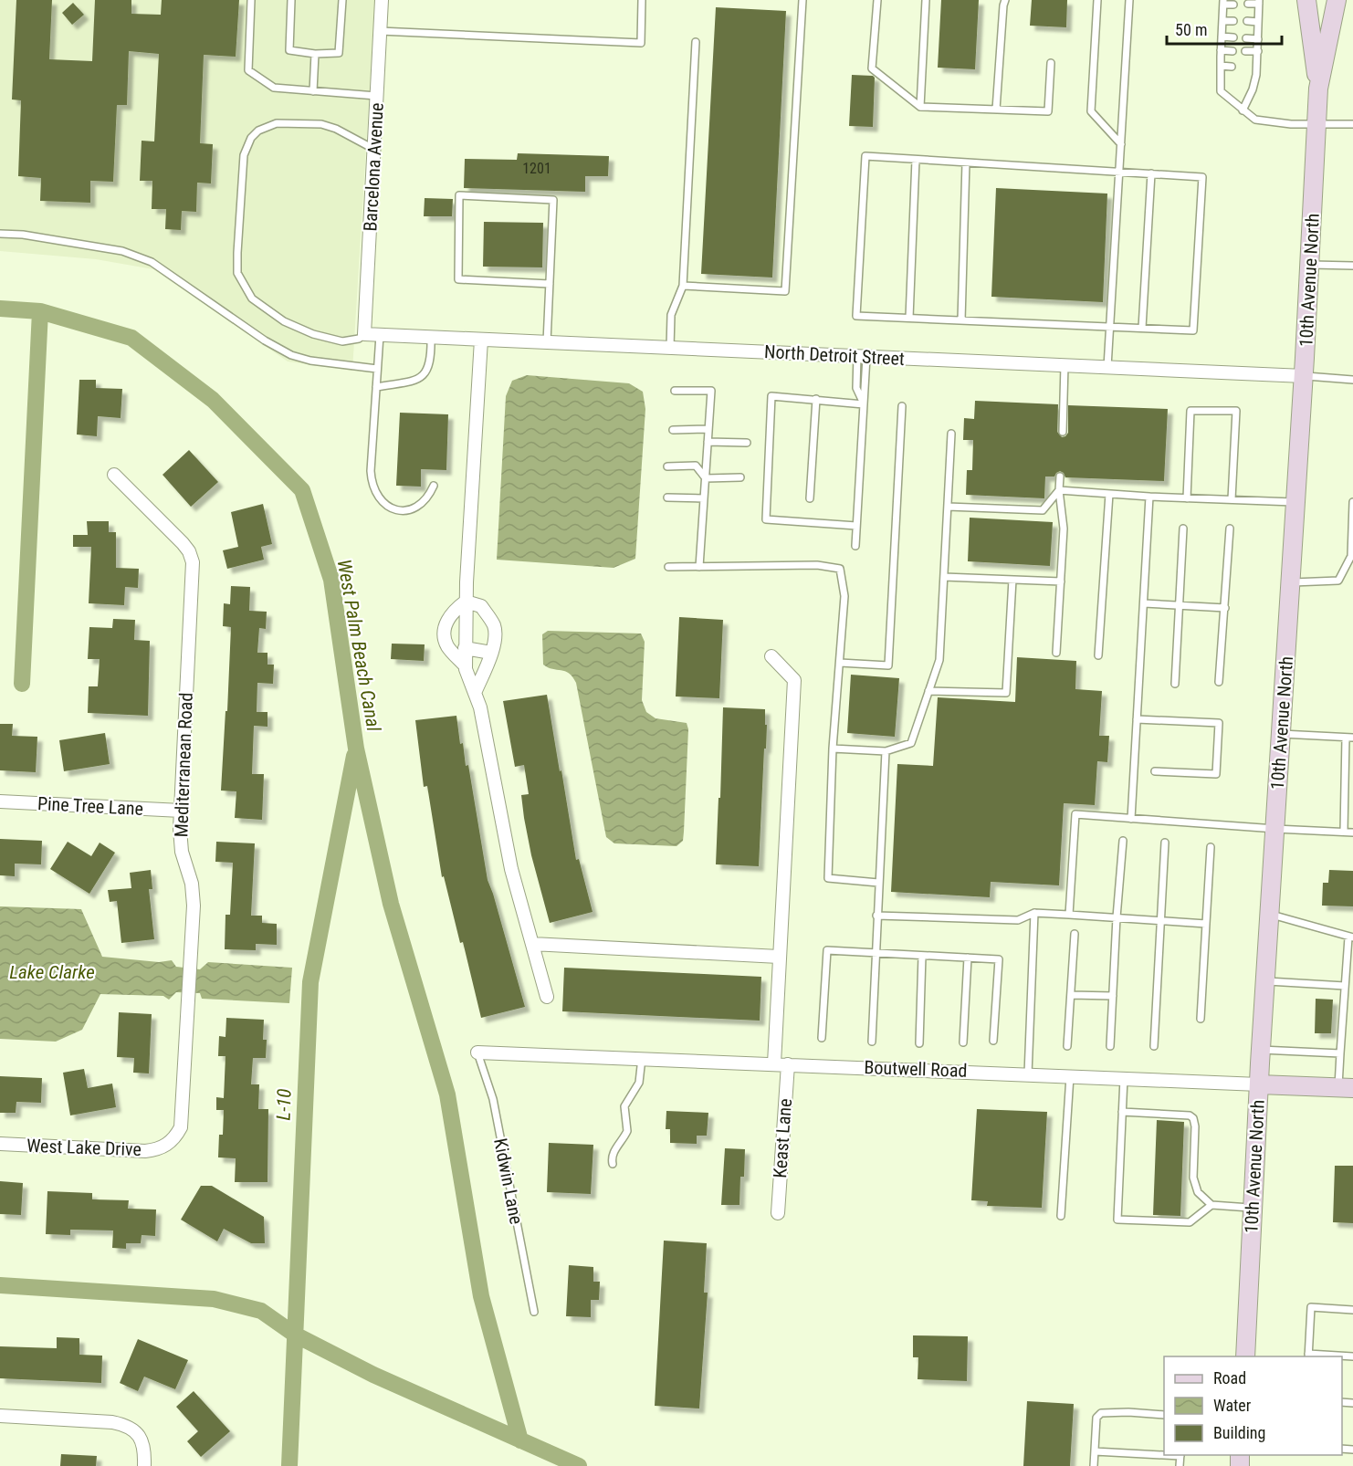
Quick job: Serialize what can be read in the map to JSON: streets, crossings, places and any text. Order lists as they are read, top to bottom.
{
  "streets": {
    "street": [
      "Barcelona Avenue",
      "10th Avenue North",
      "North Detroit Street",
      "Mediterranean Road",
      "Pine Tree Lane",
      "Boutwell Road",
      "Keast Lane",
      "West Lake Drive"
    ],
    "lane": ["Kidwin Lane"]
  },
  "crossings": [
    ["Barcelona Avenue", "North Detroit Street"],
    ["10th Avenue North", "North Detroit Street"],
    ["10th Avenue North", "Boutwell Road"],
    ["Mediterranean Road", "Pine Tree Lane"],
    ["Mediterranean Road", "West Lake Drive"],
    ["Boutwell Road", "Keast Lane"],
    ["Boutwell Road", "Kidwin Lane"]
  ],
  "water": ["West Palm Beach Canal", "Lake Clarke", "L-10"],
  "house_numbers": ["1201"],
  "legend": ["Road", "Water", "Building"],
  "scale_bar": "50 m"
}
